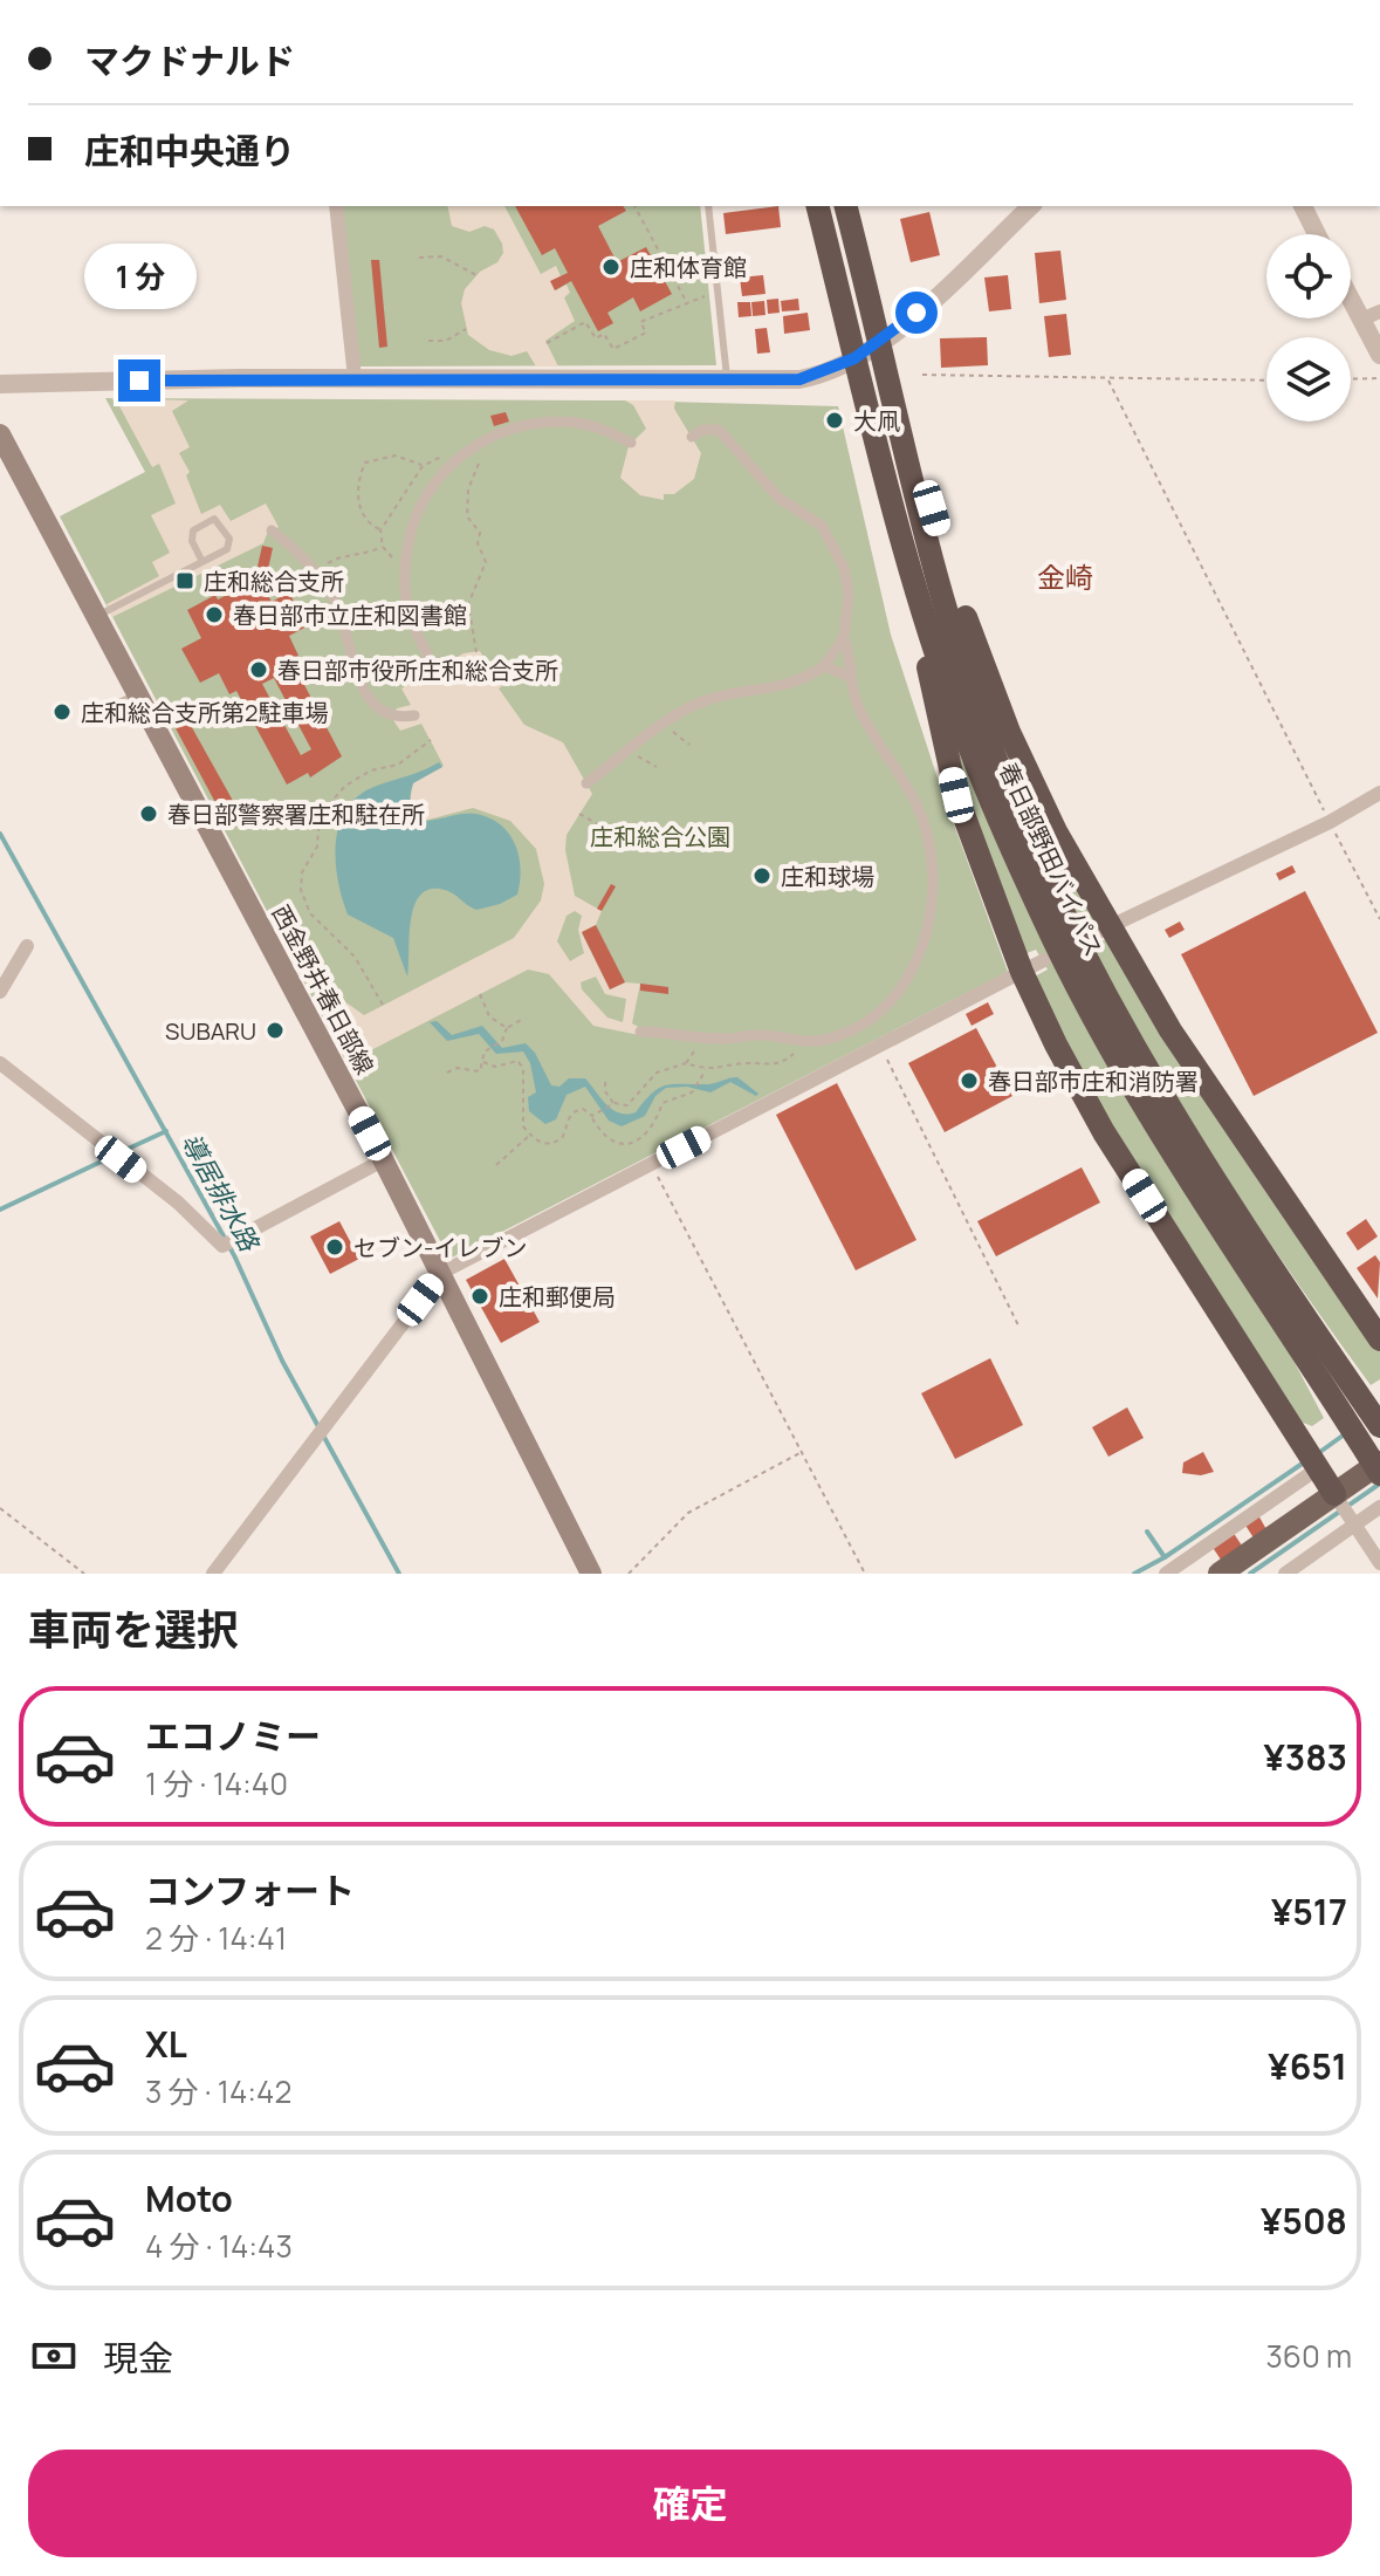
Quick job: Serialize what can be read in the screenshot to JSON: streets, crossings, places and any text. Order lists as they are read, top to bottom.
{
  "streets": {
    "highway": ["春日部野田バイパス"],
    "main road": ["西金野井春日部線"]
  },
  "districts": ["金崎"],
  "water": ["導居排水路"],
  "parks": ["庄和総合公園"],
  "places": {
    "other": [
      "庄和体育館",
      "大凧",
      "春日部市立庄和図書館",
      "春日部市役所庄和総合支所",
      "庄和総合支所第2駐車場",
      "春日部警察署庄和駐在所",
      "庄和球場",
      "SUBARU",
      "春日部市庄和消防署",
      "セブン-イレブン",
      "庄和郵便局"
    ],
    "transit": ["庄和総合支所"]
  },
  "page": {
    "banner": ["マクドナルド", "庄和中央通り"],
    "bubble": "1 分",
    "heading": "車両を選択",
    "list": [
      {
        "name": "エコノミー",
        "note": "1 分 · 14:40",
        "value": "¥383"
      },
      {
        "name": "コンフォート",
        "note": "2 分 · 14:41",
        "value": "¥517"
      },
      {
        "name": "XL",
        "note": "3 分 · 14:42",
        "value": "¥651"
      },
      {
        "name": "Moto",
        "note": "4 分 · 14:43",
        "value": "¥508"
      }
    ],
    "pay": ["現金", "360 m"],
    "buttons": "確定"
  }
}
